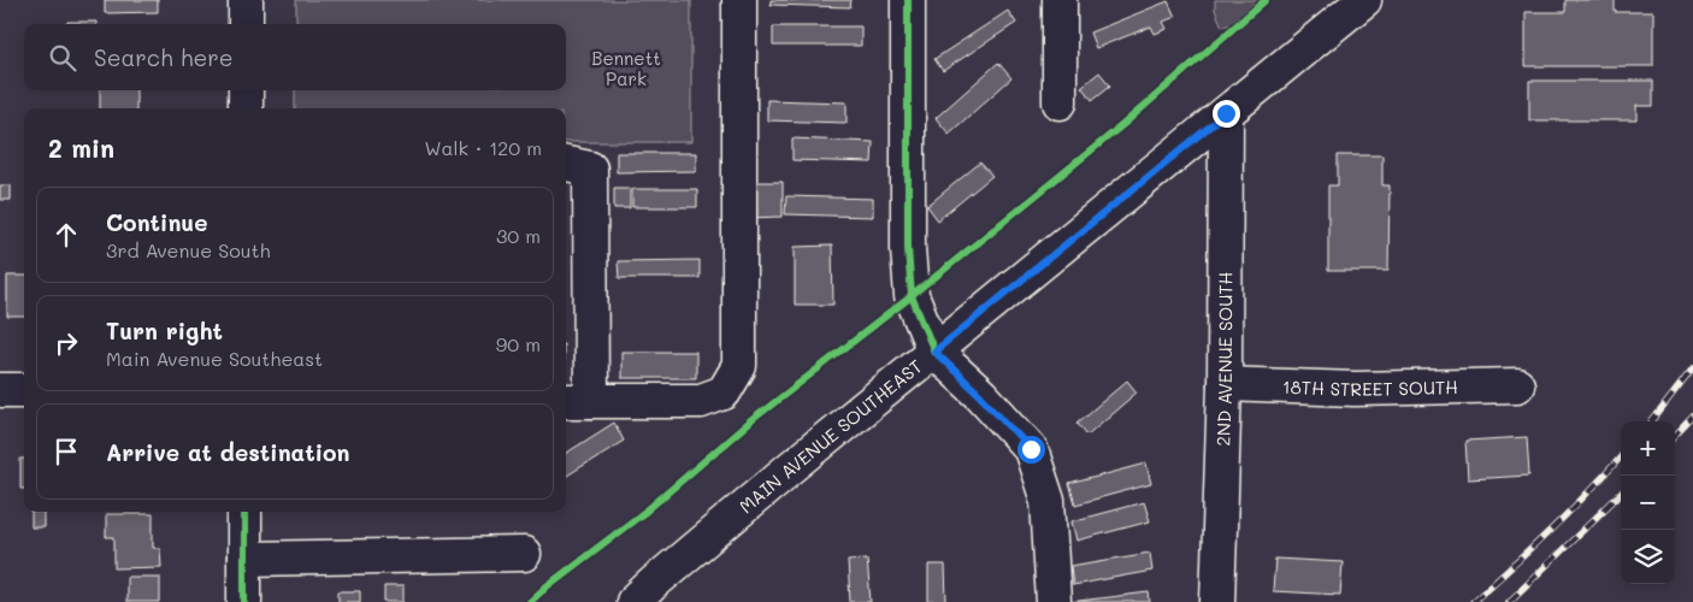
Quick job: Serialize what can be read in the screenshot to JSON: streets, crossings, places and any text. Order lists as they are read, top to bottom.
{
  "streets": {
    "main road": ["2ND AVENUE SOUTH", "18TH STREET SOUTH", "MAIN AVENUE SOUTHEAST"]
  },
  "crossings": [
    ["2ND AVENUE SOUTH", "18TH STREET SOUTH"],
    ["2ND AVENUE SOUTH", "MAIN AVENUE SOUTHEAST"]
  ],
  "parks": ["Bennett Park"],
  "page": {
    "search": "Search here",
    "heading": ["2 min", "Walk · 120 m"],
    "list": [
      ["Continue", "3rd Avenue South", "30 m"],
      ["Turn right", "Main Avenue Southeast", "90 m"],
      "Arrive at destination"
    ],
    "map_buttons": ["+", "−"]
  }
}
